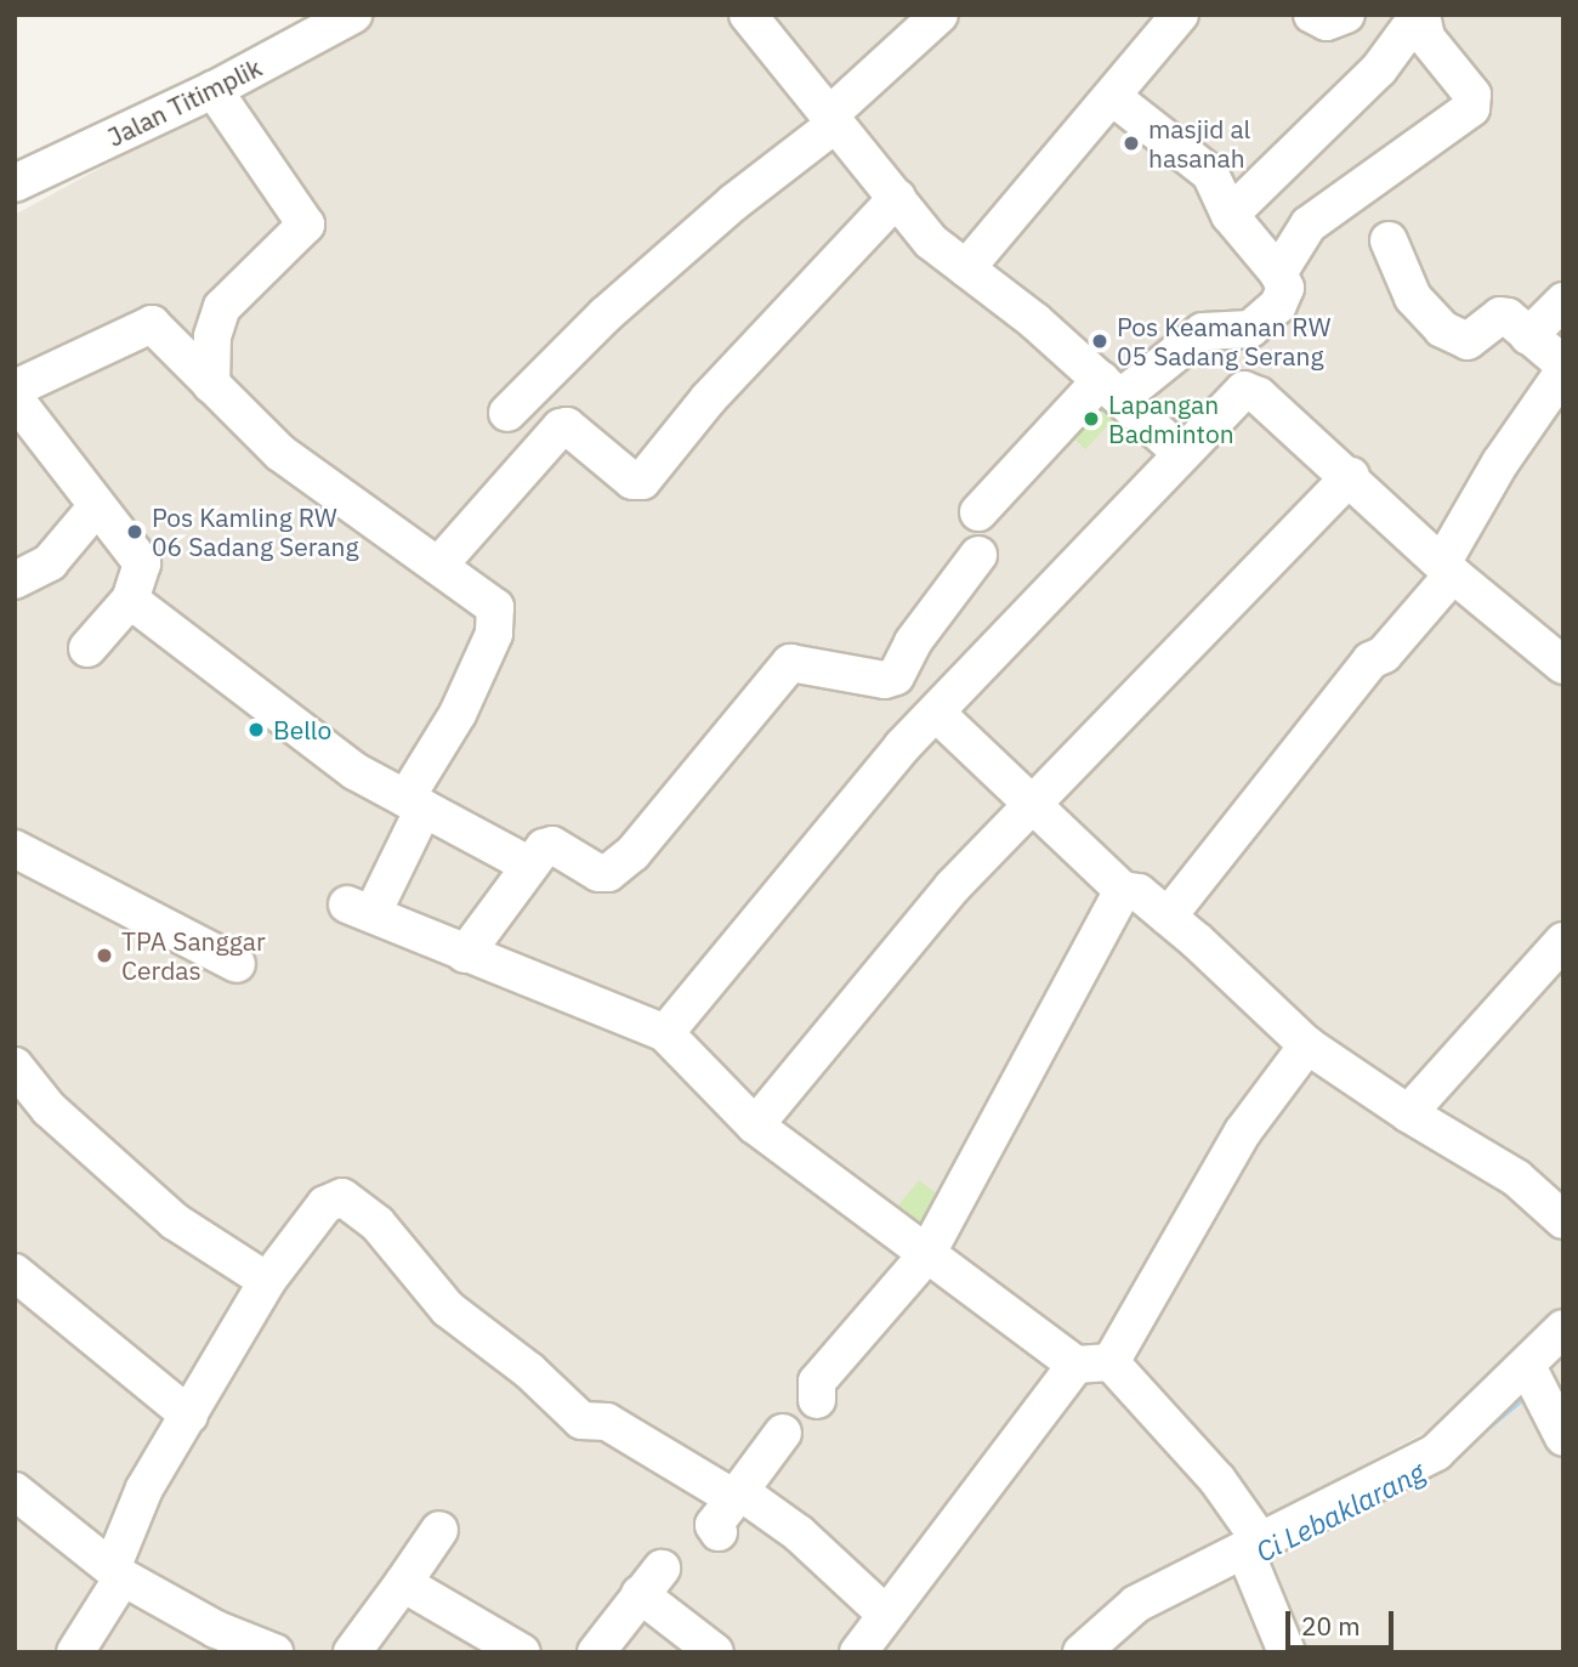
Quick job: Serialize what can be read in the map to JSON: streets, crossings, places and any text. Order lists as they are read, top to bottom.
{
  "streets": {
    "street": ["Jalan Titimplik"]
  },
  "water": ["Ci Lebaklarang"],
  "places": [
    "masjid al hasanah",
    "Pos Keamanan RW 05 Sadang Serang",
    "Lapangan Badminton",
    "Pos Kamling RW 06 Sadang Serang",
    "Bello",
    "TPA Sanggar Cerdas"
  ],
  "scale_bar": "20 m"
}
